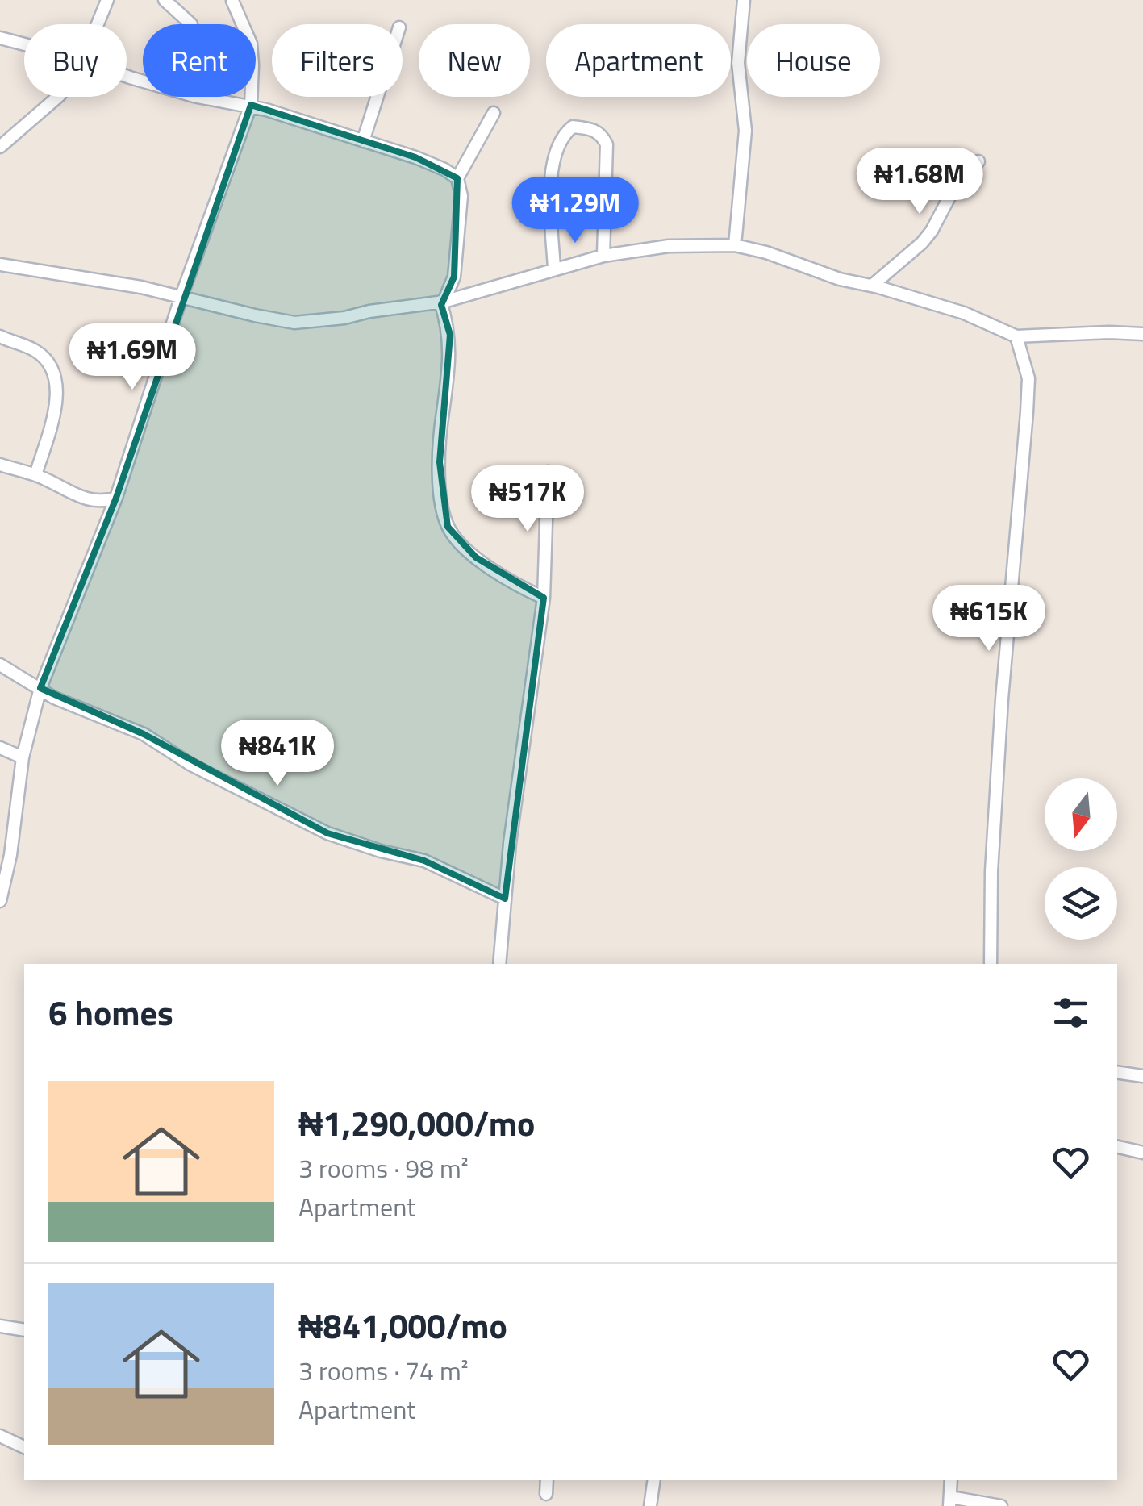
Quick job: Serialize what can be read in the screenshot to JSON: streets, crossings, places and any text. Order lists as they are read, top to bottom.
{
  "north": "bottom",
  "page": {
    "chip": [
      "Buy",
      "Rent",
      "Filters",
      "New",
      "Apartment",
      "House"
    ],
    "price": [
      "₦1.68M",
      "₦1.29M",
      "₦1.69M",
      "₦517K",
      "₦615K",
      "₦841K"
    ],
    "heading": "6 homes",
    "list": [
      {
        "name": "₦1,290,000/mo",
        "note": "3 rooms · 98 m² · Apartment"
      },
      {
        "name": "₦841,000/mo",
        "note": "3 rooms · 74 m² · Apartment"
      }
    ]
  }
}
